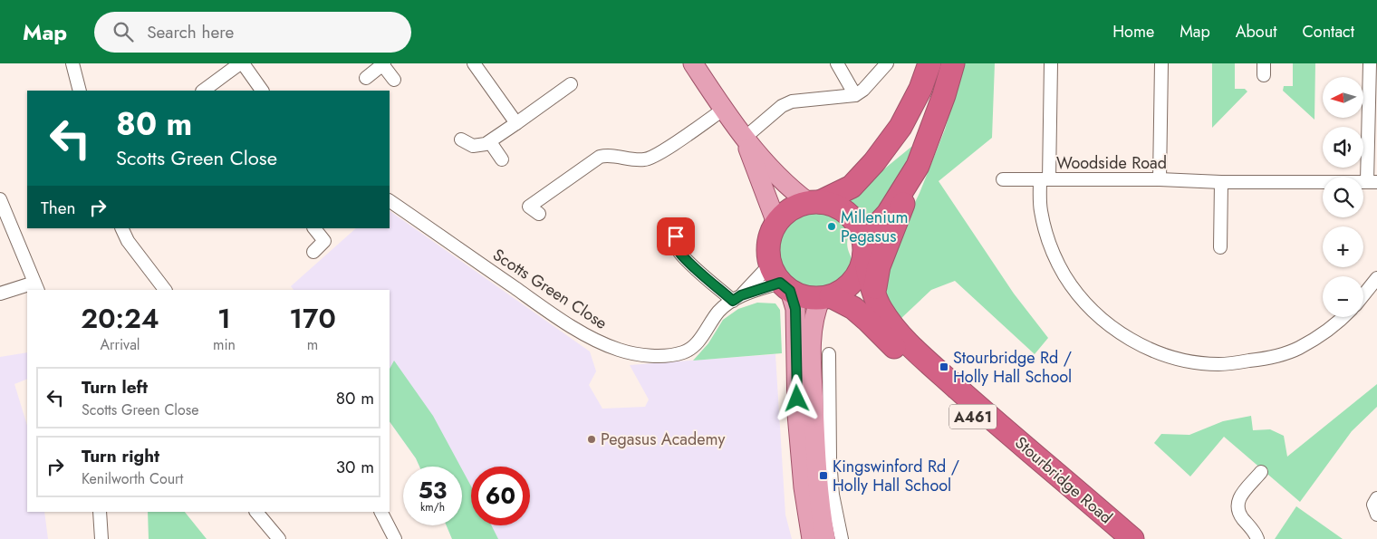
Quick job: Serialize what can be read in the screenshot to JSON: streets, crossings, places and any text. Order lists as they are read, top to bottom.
{
  "streets": {
    "highway": ["A461", "Stourbridge Road"],
    "street": ["Woodside Road", "Scotts Green Close"]
  },
  "crossings": [
    ["Scotts Green Close", "A461"],
    ["Scotts Green Close", "Stourbridge Road"],
    ["A461", "Stourbridge Road"]
  ],
  "places": {
    "other": ["Millenium Pegasus", "Pegasus Academy"],
    "transit": ["Stourbridge Rd / Holly Hall School", "Kingswinford Rd / Holly Hall School"]
  },
  "north": "left",
  "page": {
    "header": "Map",
    "search": "Search here",
    "nav": [
      "Home",
      "Map",
      "About",
      "Contact"
    ],
    "map_buttons": ["+", "−"],
    "turn": ["80 m", "Scotts Green Close"],
    "then": "Then",
    "eta": [
      "20:24",
      "Arrival",
      "1",
      "min",
      "170",
      "m"
    ],
    "list": [
      {
        "name": "Turn left",
        "note": "Scotts Green Close",
        "value": "80 m"
      },
      {
        "name": "Turn right",
        "note": "Kenilworth Court",
        "value": "30 m"
      }
    ],
    "speed": "53 km/h",
    "limit": "60"
  }
}
